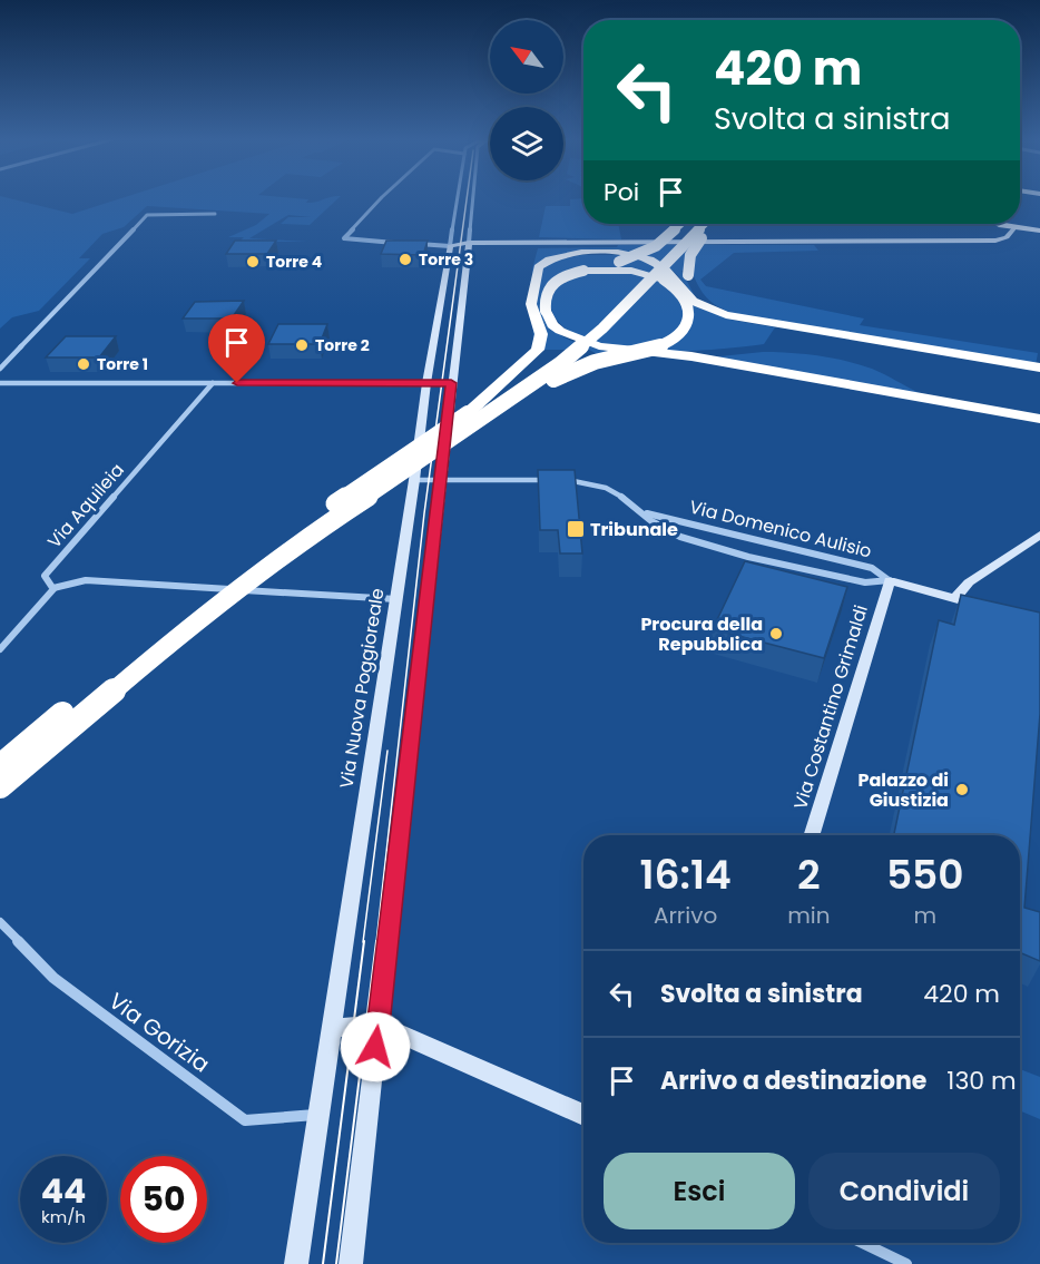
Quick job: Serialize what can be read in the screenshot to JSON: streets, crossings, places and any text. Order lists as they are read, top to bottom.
{
  "streets": {
    "main road": ["Via Nuova Poggioreale", "Via Costantino Grimaldi"],
    "street": ["Via Aquileia", "Via Domenico Aulisio", "Via Gorizia"]
  },
  "crossings": [
    ["Via Domenico Aulisio", "Via Costantino Grimaldi"],
    ["Via Nuova Poggioreale", "Via Gorizia"]
  ],
  "places": {
    "other": [
      "Torre 3",
      "Torre 4",
      "Torre 2",
      "Torre 1",
      "Procura della Repubblica",
      "Palazzo di Giustizia"
    ],
    "transit": ["Tribunale"]
  },
  "north": "top left",
  "page": {
    "turn": ["420 m", "Svolta a sinistra"],
    "then": "Poi",
    "eta": [
      "16:14",
      "Arrivo",
      "2",
      "min",
      "550",
      "m"
    ],
    "list": [
      {
        "name": "Svolta a sinistra",
        "value": "420 m"
      },
      {
        "name": "Arrivo a destinazione",
        "value": "130 m"
      }
    ],
    "buttons": ["Esci", "Condividi"],
    "speed": "44 km/h",
    "limit": "50"
  }
}
